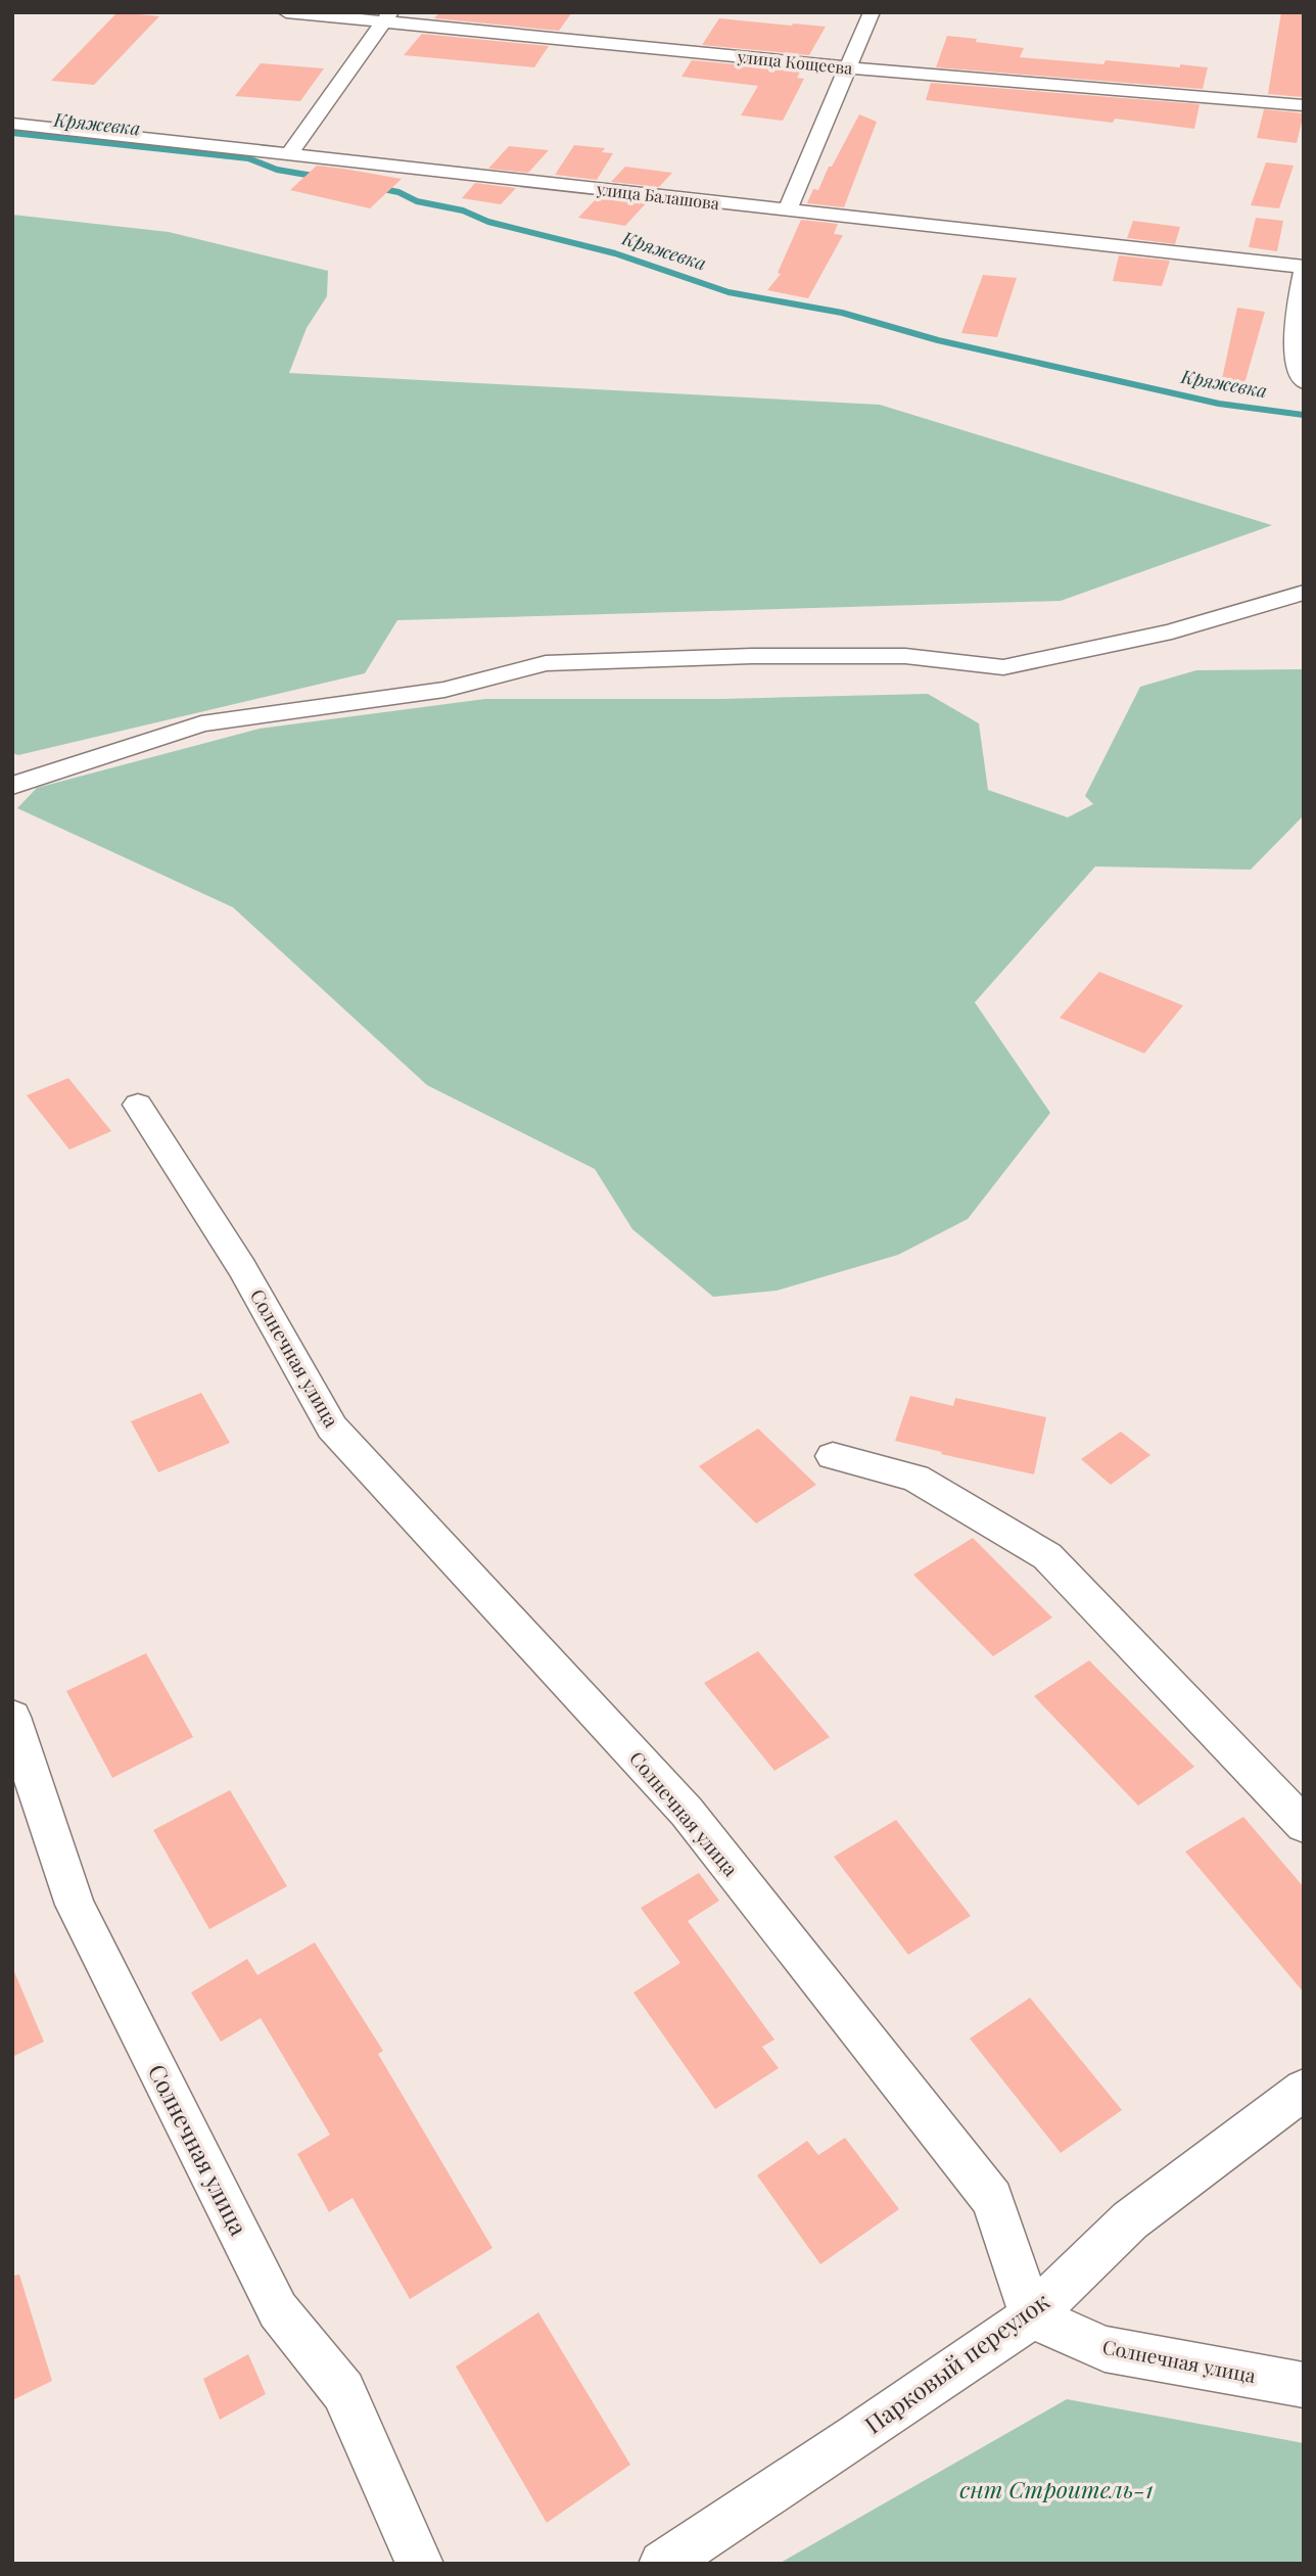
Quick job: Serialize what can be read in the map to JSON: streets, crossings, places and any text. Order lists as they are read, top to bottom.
{
  "streets": {
    "street": [
      "улица Кощеева",
      "улица Балашова",
      "Солнечная улица",
      "Парковый переулок"
    ]
  },
  "crossings": [
    ["Солнечная улица", "Парковый переулок"]
  ],
  "water": ["Кряжевка"],
  "parks": ["снт Строитель-1"]
}
